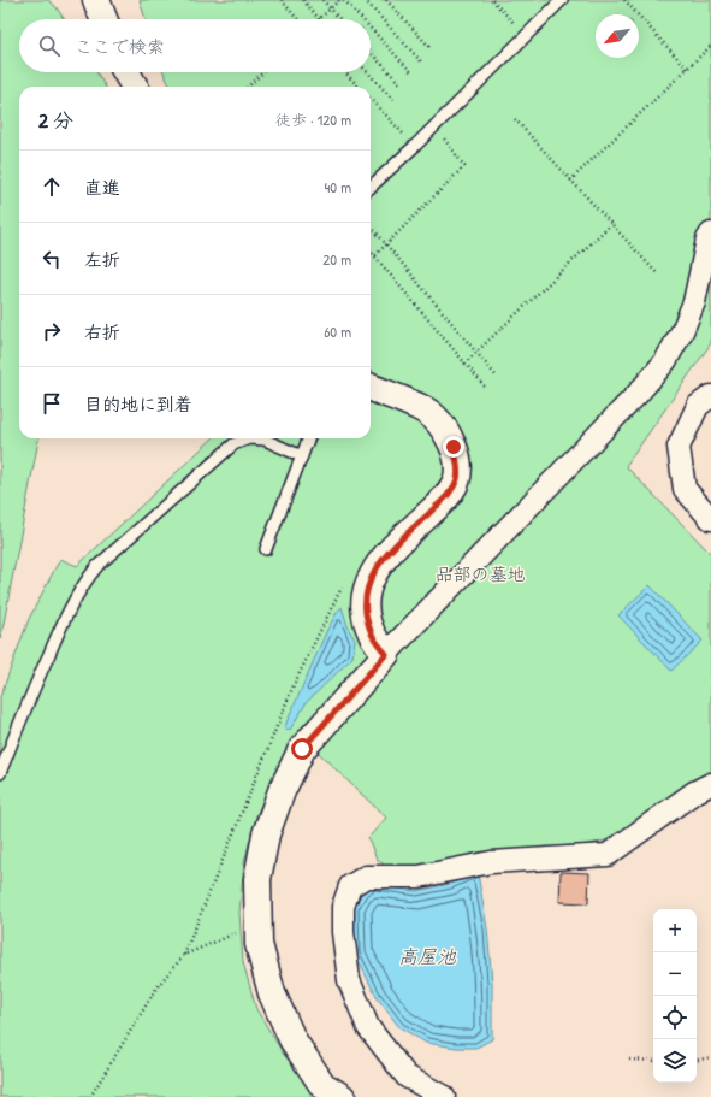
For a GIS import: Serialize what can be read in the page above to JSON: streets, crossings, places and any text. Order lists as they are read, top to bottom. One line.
{"water":["高屋池"],"parks":["品部の墓地"],"north":"bottom left","page":{"search":"ここで検索","heading":["2 分","徒歩 · 120 m"],"list":[["直進","40 m"],["左折","20 m"],["右折","60 m"],"目的地に到着"],"map_buttons":["+","−"]}}
